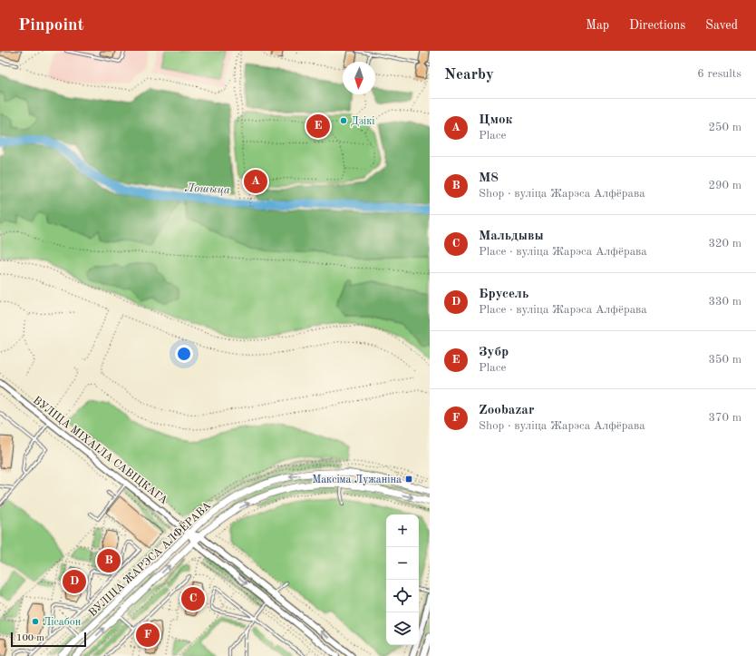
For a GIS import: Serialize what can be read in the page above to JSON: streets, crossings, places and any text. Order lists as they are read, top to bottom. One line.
{"streets":{"main road":["ВУЛІЦА ЖАРЭСА АЛФЁРАВА"],"street":["ВУЛІЦА МІХАІЛА САВІЦКАГА"]},"crossings":[["ВУЛІЦА МІХАІЛА САВІЦКАГА","ВУЛІЦА ЖАРЭСА АЛФЁРАВА"]],"water":["Лошыца"],"places":{"other":["Дзікі","Лісабон"],"transit":["Максіма Лужаніна"]},"scale_bar":"100 m","north":"bottom","page":{"header":"Pinpoint","nav":["Map","Directions","Saved"],"heading":["Nearby","6 results"],"list":[{"mark":"A","name":"Цмок","note":"Place","value":"250 m"},{"mark":"B","name":"М8","note":"Shop · вуліца Жарэса Алфёрава","value":"290 m"},{"mark":"C","name":"Мальдывы","note":"Place · вуліца Жарэса Алфёрава","value":"320 m"},{"mark":"D","name":"Брусель","note":"Place · вуліца Жарэса Алфёрава","value":"330 m"},{"mark":"E","name":"Зубр","note":"Place","value":"350 m"},{"mark":"F","name":"Zoobazar","note":"Shop · вуліца Жарэса Алфёрава","value":"370 m"}],"pins":["E","A","B","D","C","F"],"map_buttons":["+","−"],"scale":"100 m"}}
